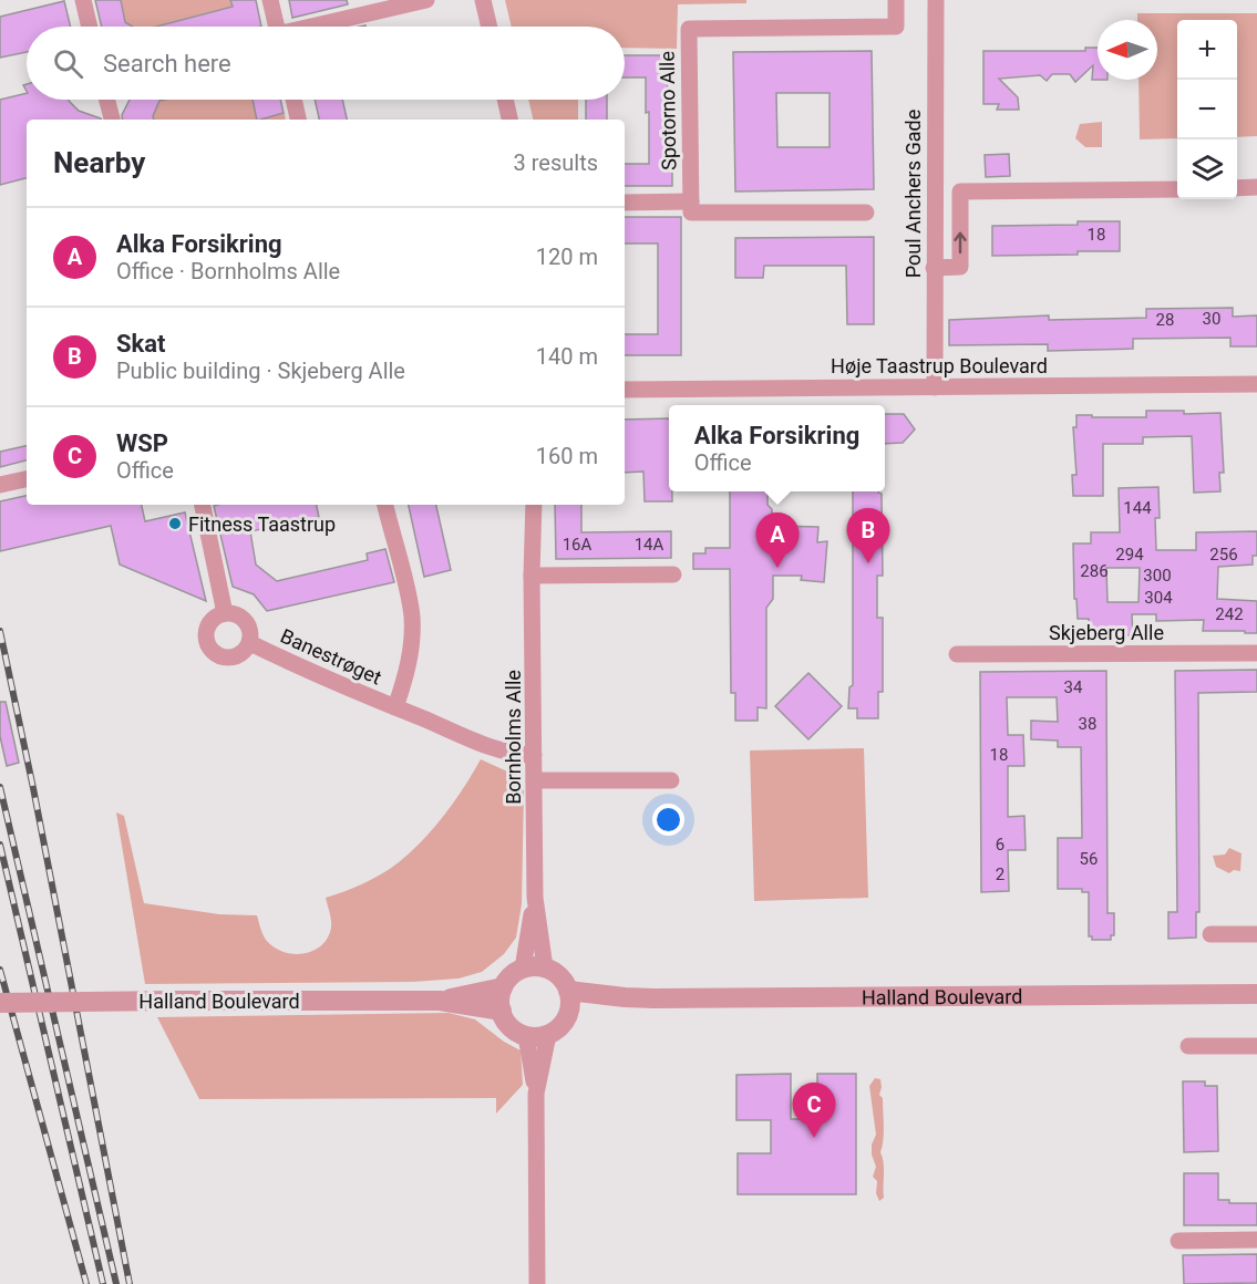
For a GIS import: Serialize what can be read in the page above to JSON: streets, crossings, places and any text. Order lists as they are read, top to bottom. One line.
{"streets":{"street":["Spotorno Alle","Poul Anchers Gade","Høje Taastrup Boulevard","Skjeberg Alle","Banestrøget","Bornholms Alle","Halland Boulevard"]},"crossings":[["Poul Anchers Gade","Høje Taastrup Boulevard"],["Banestrøget","Bornholms Alle"],["Bornholms Alle","Halland Boulevard"]],"places":["Fitness Taastrup"],"house_numbers":["18","30","28","144","16A","14A","294","256","286","300","304","242","34","38","18","6","56","2"],"north":"left","page":{"map_buttons":["+","−"],"search":"Search here","heading":["Nearby","3 results"],"list":[{"mark":"A","name":"Alka Forsikring","note":"Office · Bornholms Alle","value":"120 m"},{"mark":"B","name":"Skat","note":"Public building · Skjeberg Alle","value":"140 m"},{"mark":"C","name":"WSP","note":"Office","value":"160 m"}],"popup":["Alka Forsikring","Office"],"pins":["B","A","C"]}}
